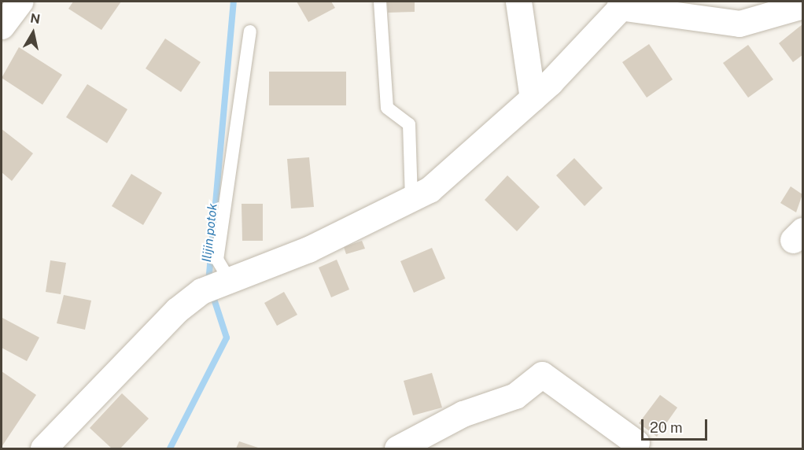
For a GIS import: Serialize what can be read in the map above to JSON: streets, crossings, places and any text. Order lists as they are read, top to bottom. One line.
{"water":["Ilijin potok"],"scale_bar":"20 m","north":"top"}
